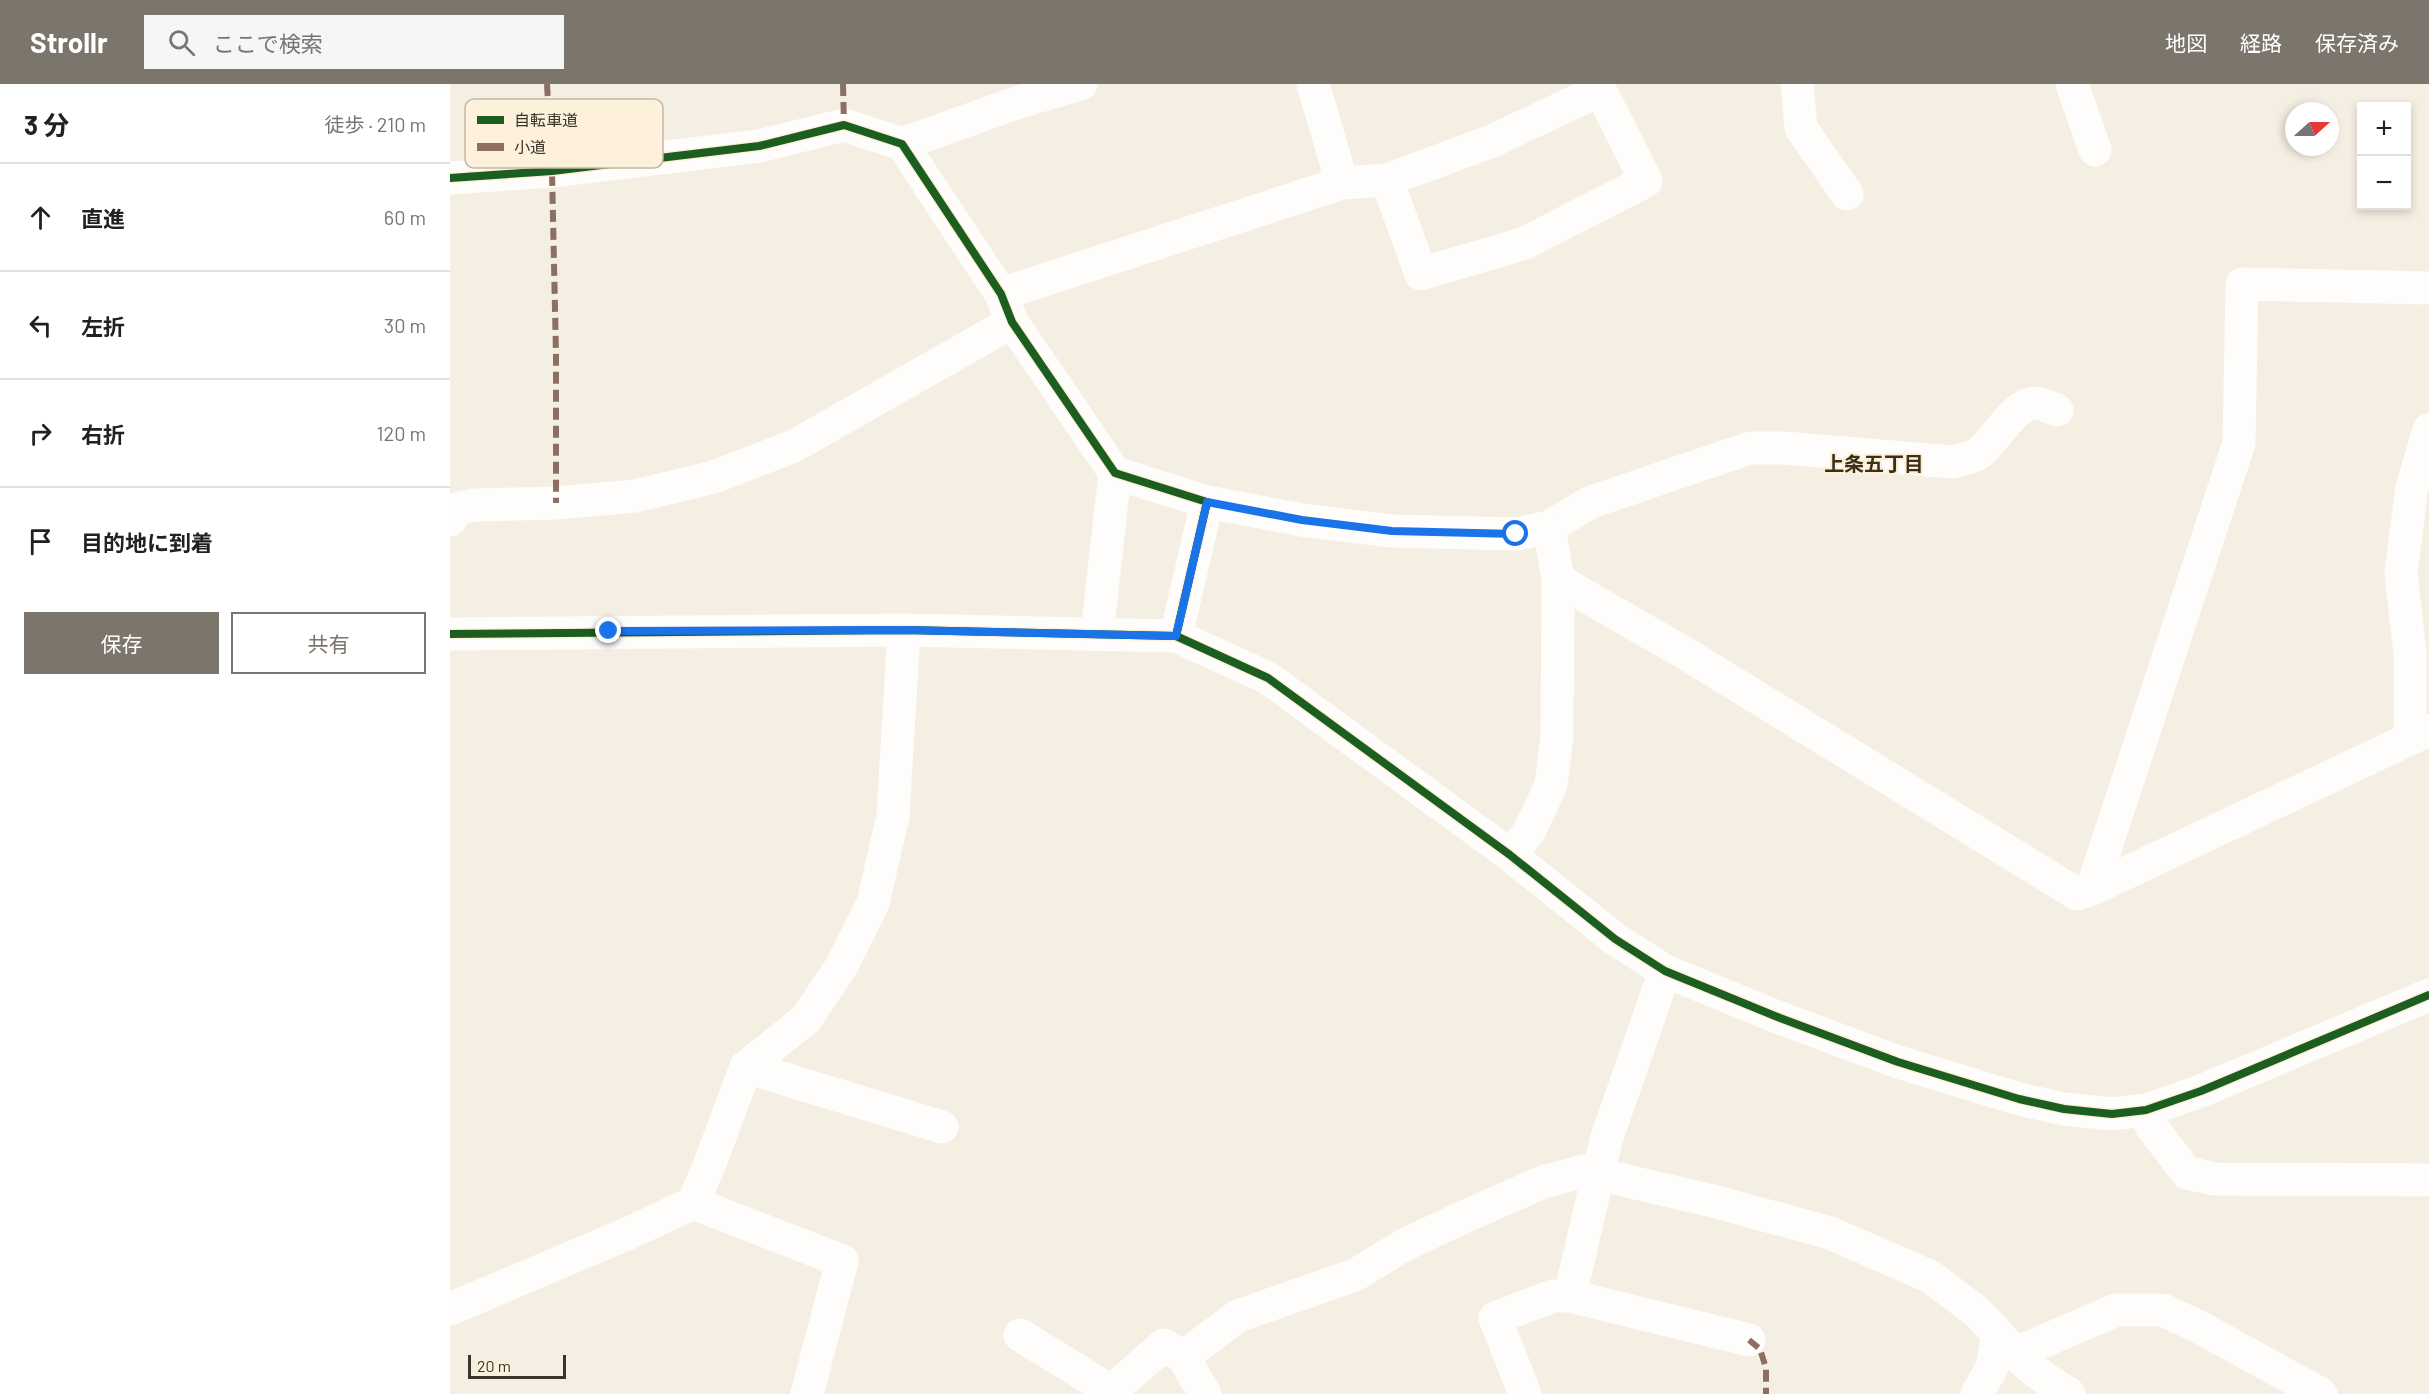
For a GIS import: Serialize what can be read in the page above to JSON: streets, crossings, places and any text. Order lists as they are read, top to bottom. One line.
{"districts":["上条五丁目"],"legend":["自転車道","小道"],"scale_bar":"20 m","north":"right","page":{"header":"Strollr","search":"ここで検索","nav":["地図","経路","保存済み"],"heading":["3 分","徒歩 · 210 m"],"map_buttons":["+","−"],"list":[["直進","60 m"],["左折","30 m"],["右折","120 m"],"目的地に到着"],"buttons":["保存","共有"],"scale":"20 m"}}
